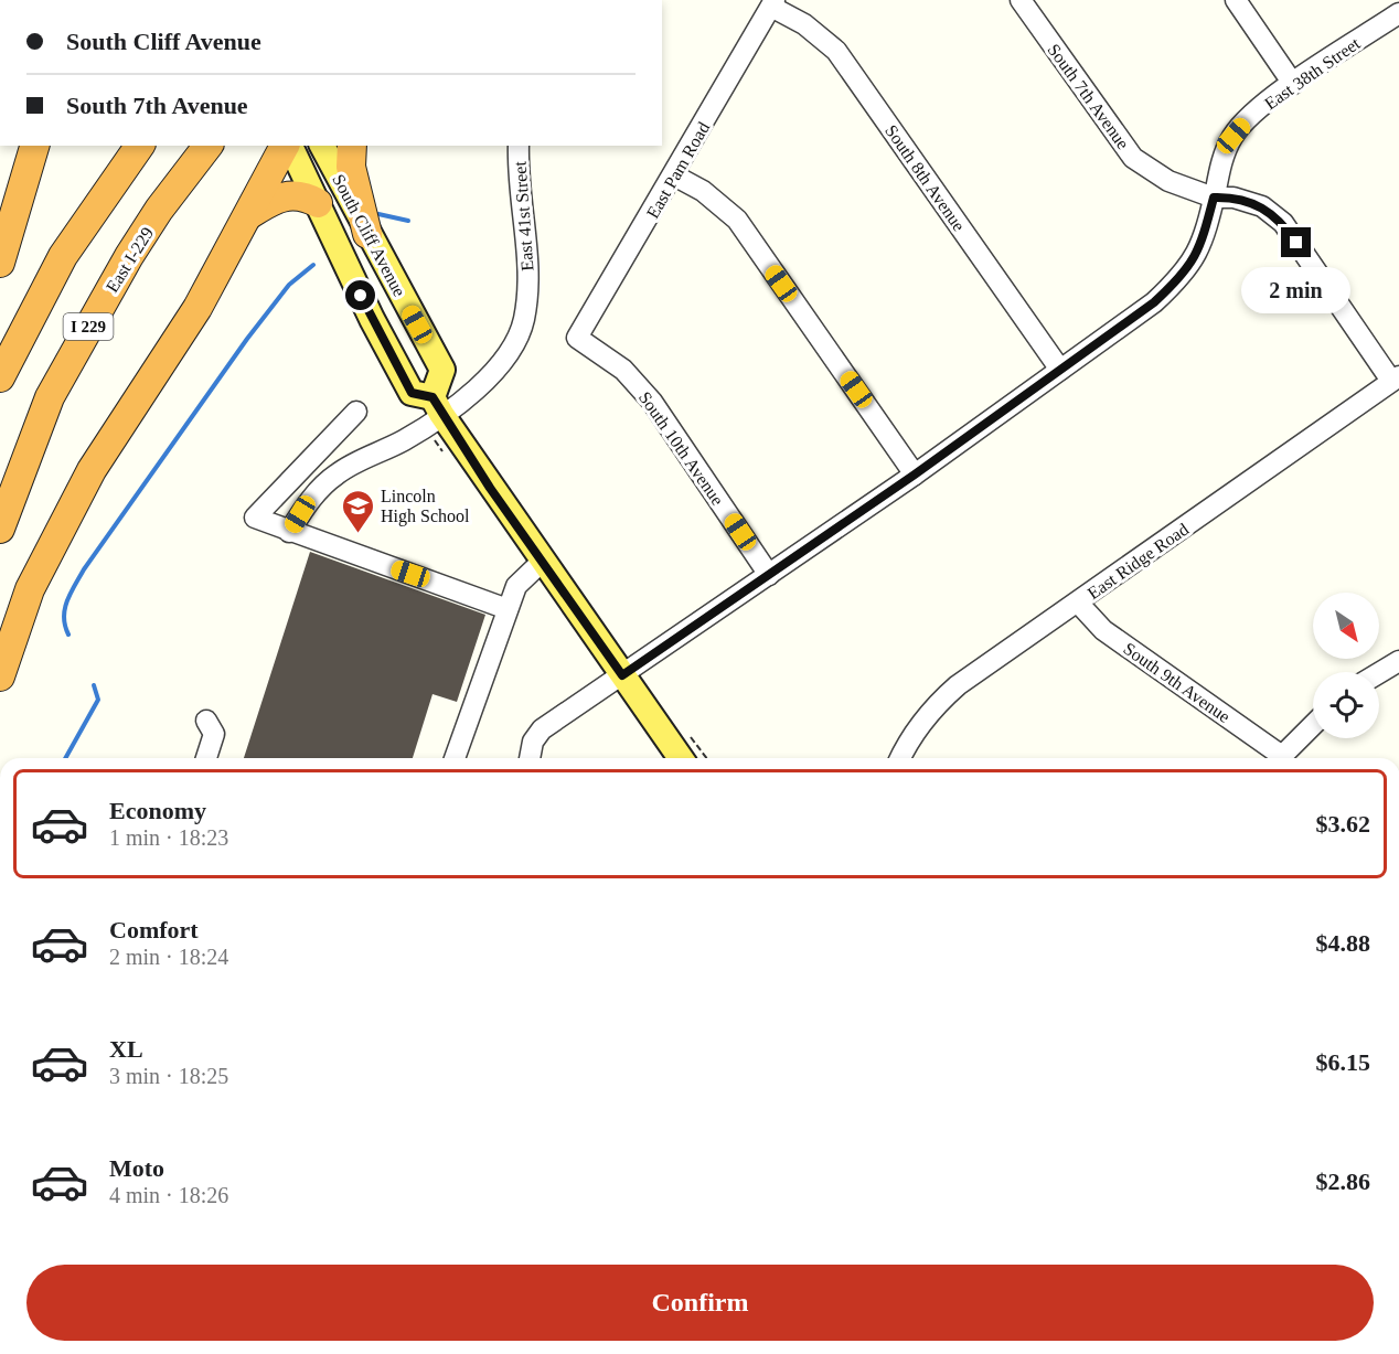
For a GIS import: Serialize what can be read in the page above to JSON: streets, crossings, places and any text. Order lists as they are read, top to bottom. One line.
{"streets":{"highway":["East I-229","I 229"],"main road":["South Cliff Avenue"],"street":["East 38th Street","South 7th Avenue","East Pam Road","South 8th Avenue","East 41st Street","South 10th Avenue","East Ridge Road","South 9th Avenue"]},"crossings":[["East 38th Street","South 7th Avenue"],["East 38th Street","South 8th Avenue"],["East 38th Street","South Cliff Avenue"],["East 38th Street","South 10th Avenue"],["South 7th Avenue","East Ridge Road"],["East Pam Road","South 8th Avenue"],["East Pam Road","South 10th Avenue"],["East 41st Street","South Cliff Avenue"],["East Ridge Road","South 9th Avenue"]],"places":{"school or university":["Lincoln High School"]},"north":"bottom right","page":{"banner":["South Cliff Avenue","South 7th Avenue"],"bubble":"2 min","list":[{"name":"Economy","note":"1 min · 18:23","value":"$3.62"},{"name":"Comfort","note":"2 min · 18:24","value":"$4.88"},{"name":"XL","note":"3 min · 18:25","value":"$6.15"},{"name":"Moto","note":"4 min · 18:26","value":"$2.86"}],"buttons":"Confirm"}}
